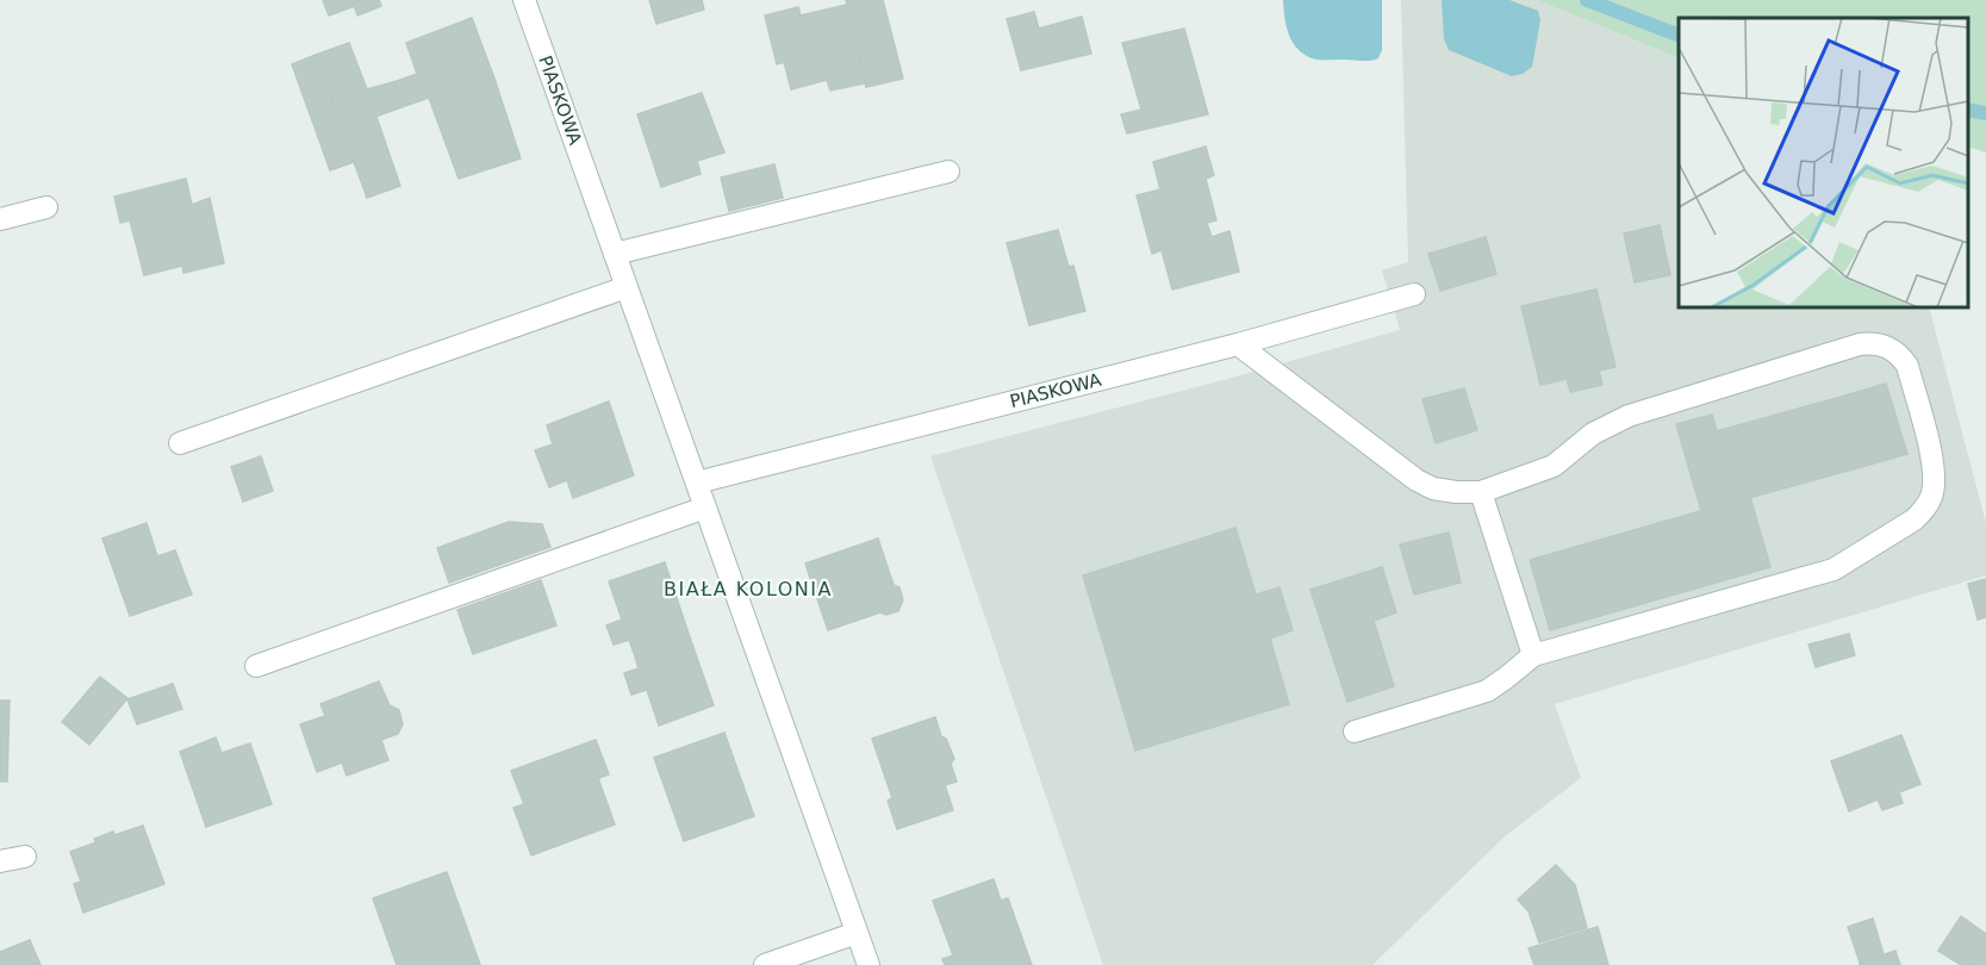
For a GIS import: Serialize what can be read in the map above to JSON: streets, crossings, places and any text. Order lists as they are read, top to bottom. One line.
{"streets":{"street":["PIASKOWA"]},"districts":["BIAŁA KOLONIA"]}
